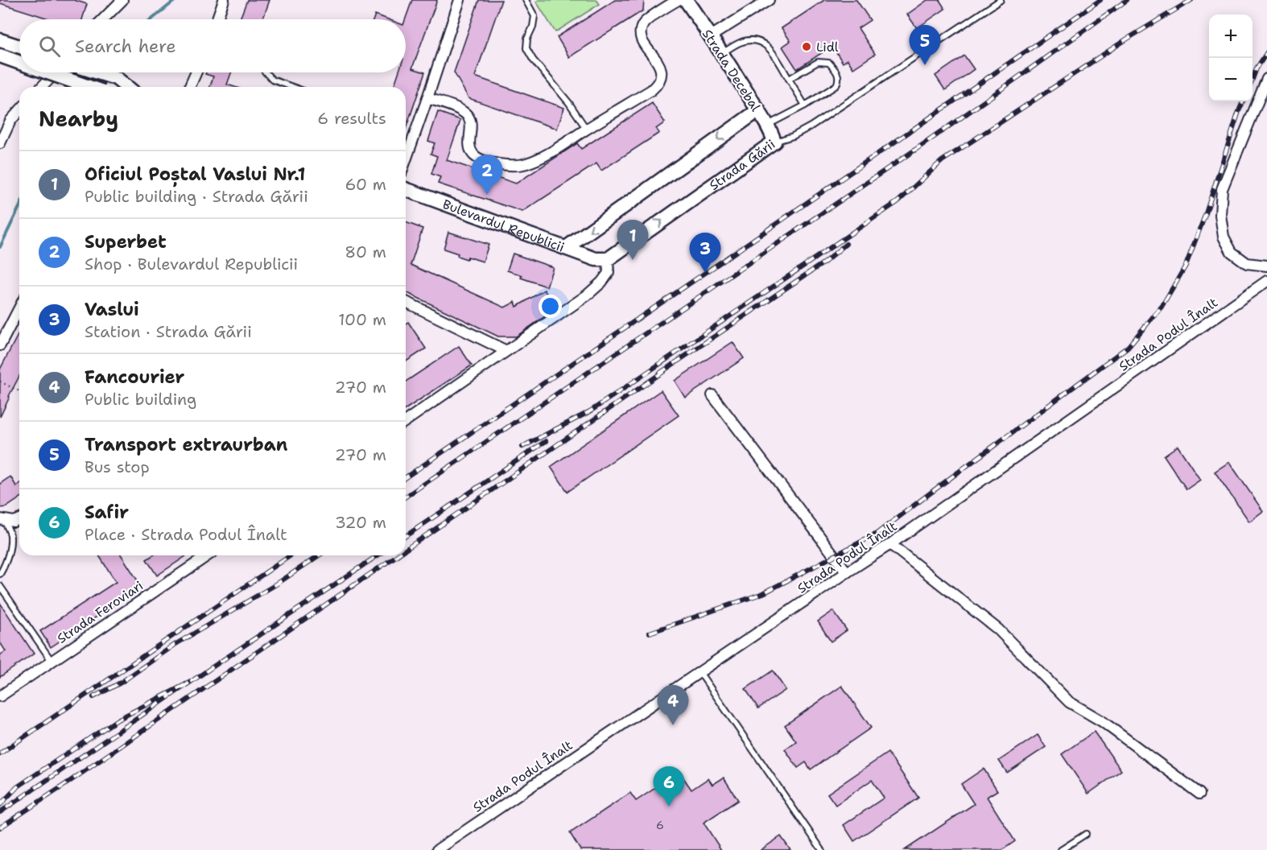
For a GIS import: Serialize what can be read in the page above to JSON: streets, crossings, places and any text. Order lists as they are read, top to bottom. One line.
{"streets":{"street":["Strada Decebal","Strada Gării","Bulevardul Republicii","Strada Podul Înalt","Strada Feroviari"]},"crossings":[["Strada Decebal","Strada Gării"],["Strada Gării","Bulevardul Republicii"]],"one_way":["Strada Gării"],"places":["Lidl"],"house_numbers":["6"],"page":{"map_buttons":["+","−"],"search":"Search here","pins":["5","2","1","3","4","6"],"heading":["Nearby","6 results"],"list":[{"mark":"1","name":"Oficiul Poștal Vaslui Nr.1","note":"Public building · Strada Gării","value":"60 m"},{"mark":"2","name":"Superbet","note":"Shop · Bulevardul Republicii","value":"80 m"},{"mark":"3","name":"Vaslui","note":"Station · Strada Gării","value":"100 m"},{"mark":"4","name":"Fancourier","note":"Public building","value":"270 m"},{"mark":"5","name":"Transport extraurban","note":"Bus stop","value":"270 m"},{"mark":"6","name":"Safir","note":"Place · Strada Podul Înalt","value":"320 m"}]}}
